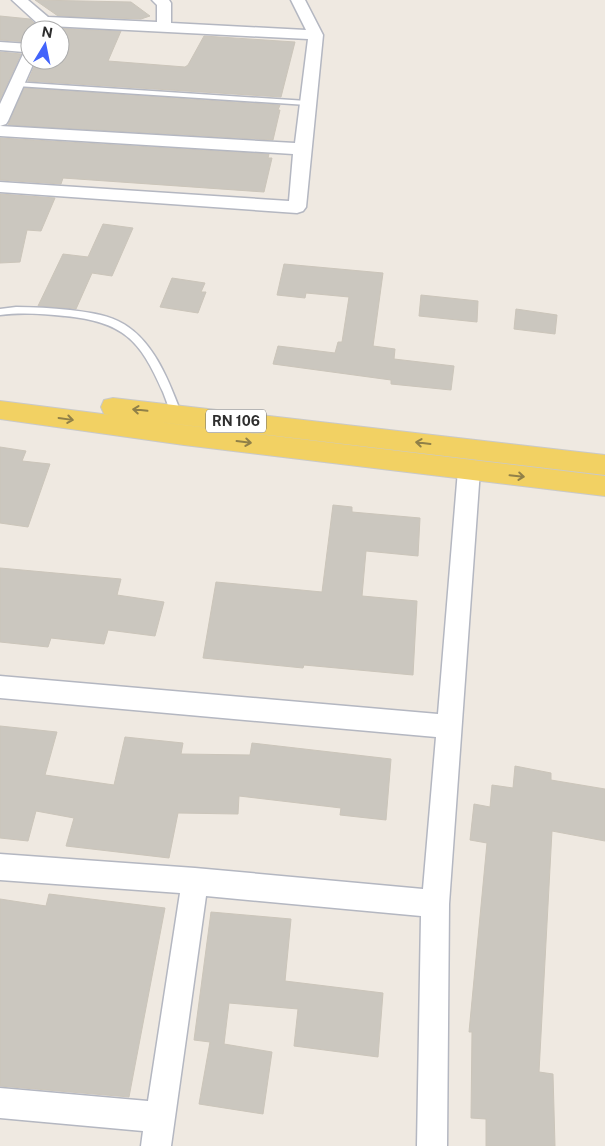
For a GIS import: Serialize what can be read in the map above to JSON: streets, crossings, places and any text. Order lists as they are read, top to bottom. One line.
{"streets":{"main road":["RN 106"]},"north":"top"}
